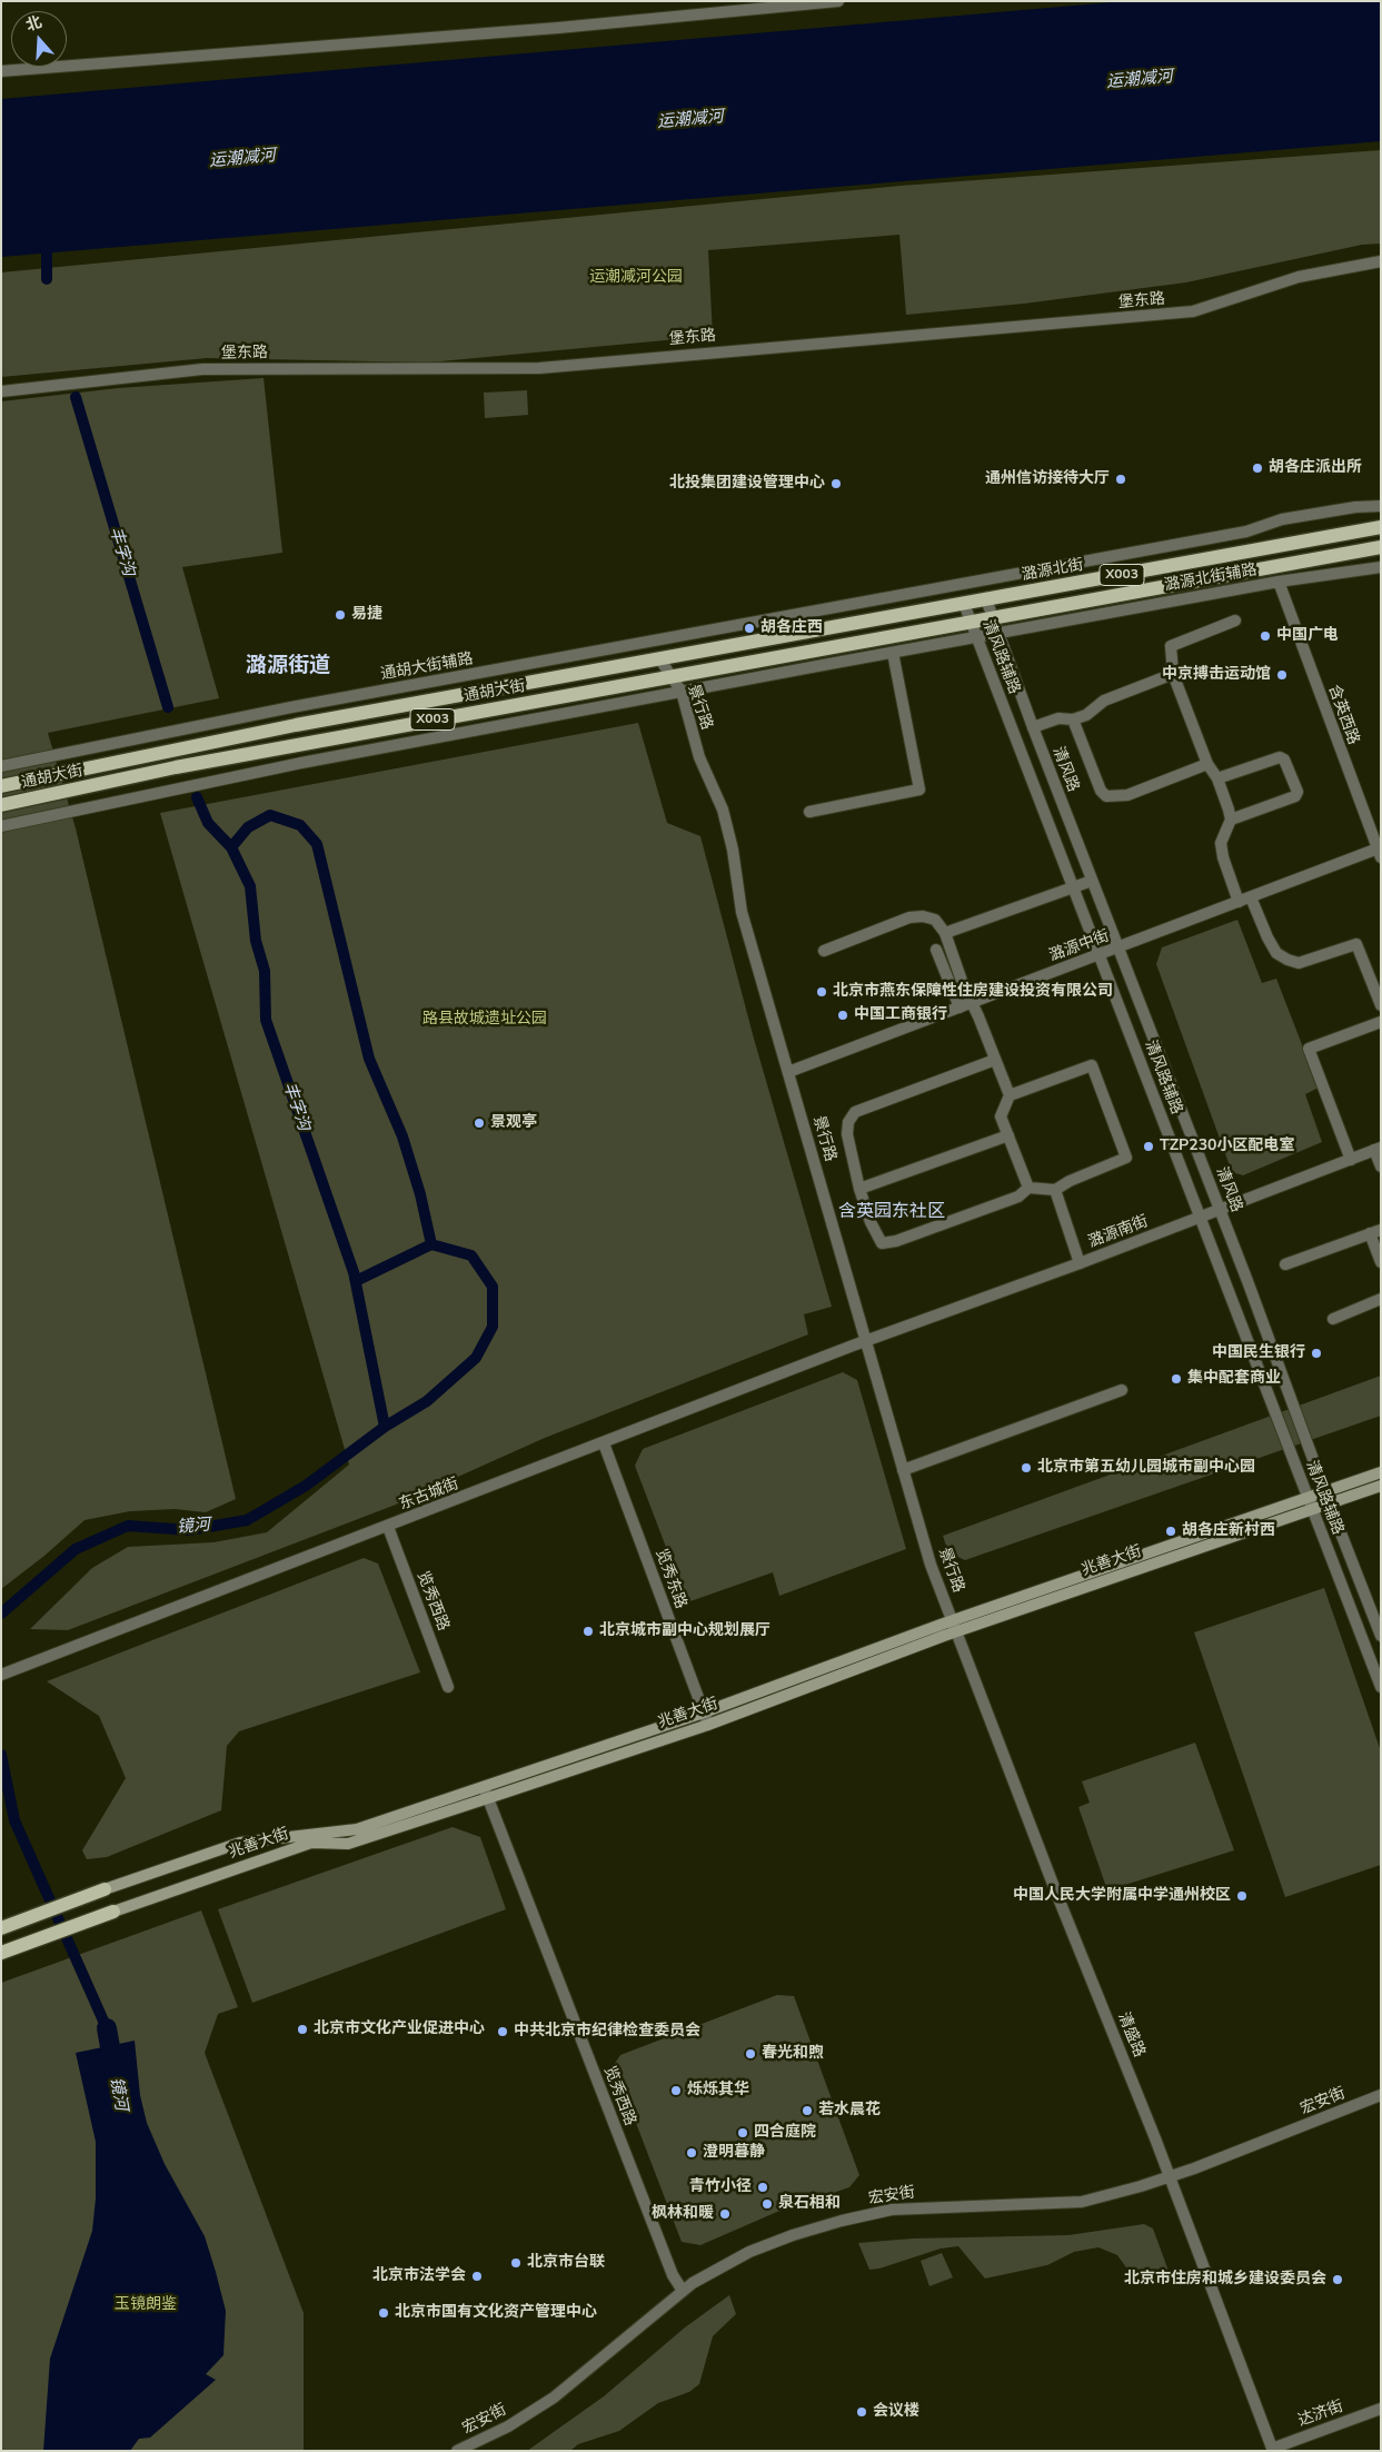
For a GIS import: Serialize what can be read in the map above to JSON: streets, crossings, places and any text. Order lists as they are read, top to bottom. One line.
{"streets":{"main road":["潞源北街","X003","通胡大街","兆善大街"],"street":["堡东路","潞源北街辅路","清风路辅路","通胡大街辅路","景行路","含英西路","清风路","潞源中街","潞源南街","东古城街","览秀东路","览秀西路","清盛路","宏安街","达济街"]},"crossings":[["潞源北街","清风路辅路"],["潞源北街","通胡大街"],["潞源北街","清风路"],["X003","清风路辅路"],["X003","通胡大街"],["X003","清风路"],["潞源北街辅路","清风路辅路"],["潞源北街辅路","景行路"],["潞源北街辅路","含英西路"],["潞源北街辅路","清风路"],["清风路辅路","通胡大街"],["清风路辅路","潞源中街"],["清风路辅路","潞源南街"],["清风路辅路","兆善大街"],["通胡大街","景行路"],["景行路","潞源中街"],["景行路","潞源南街"],["景行路","东古城街"],["景行路","兆善大街"],["景行路","清盛路"],["含英西路","潞源中街"],["清风路","潞源中街"],["清风路","潞源南街"],["清风路","兆善大街"],["潞源南街","东古城街"],["东古城街","览秀东路"],["东古城街","览秀西路"],["兆善大街","览秀东路"],["兆善大街","览秀西路"],["兆善大街","清盛路"],["览秀西路","宏安街"],["清盛路","宏安街"],["清盛路","达济街"]],"districts":["潞源街道","含英园东社区"],"water":["运潮减河","丰字沟","镜河"],"parks":["运潮减河公园","路县故城遗址公园","玉镜朗鉴"],"places":["胡各庄派出所","通州信访接待大厅","北投集团建设管理中心","易捷","胡各庄西","中国广电","中京搏击运动馆","北京市燕东保障性住房建设投资有限公司","中国工商银行","景观亭","TZP230小区配电室","中国民生银行","集中配套商业","北京市第五幼儿园城市副中心园","胡各庄新村西","北京城市副中心规划展厅","中国人民大学附属中学通州校区","北京市文化产业促进中心","中共北京市纪律检查委员会","春光和煦","烁烁其华","若水晨花","四合庭院","澄明暮静","青竹小径","泉石相和","枫林和暖","北京市台联","北京市法学会","北京市住房和城乡建设委员会","北京市国有文化资产管理中心","会议楼"],"north":"top"}
